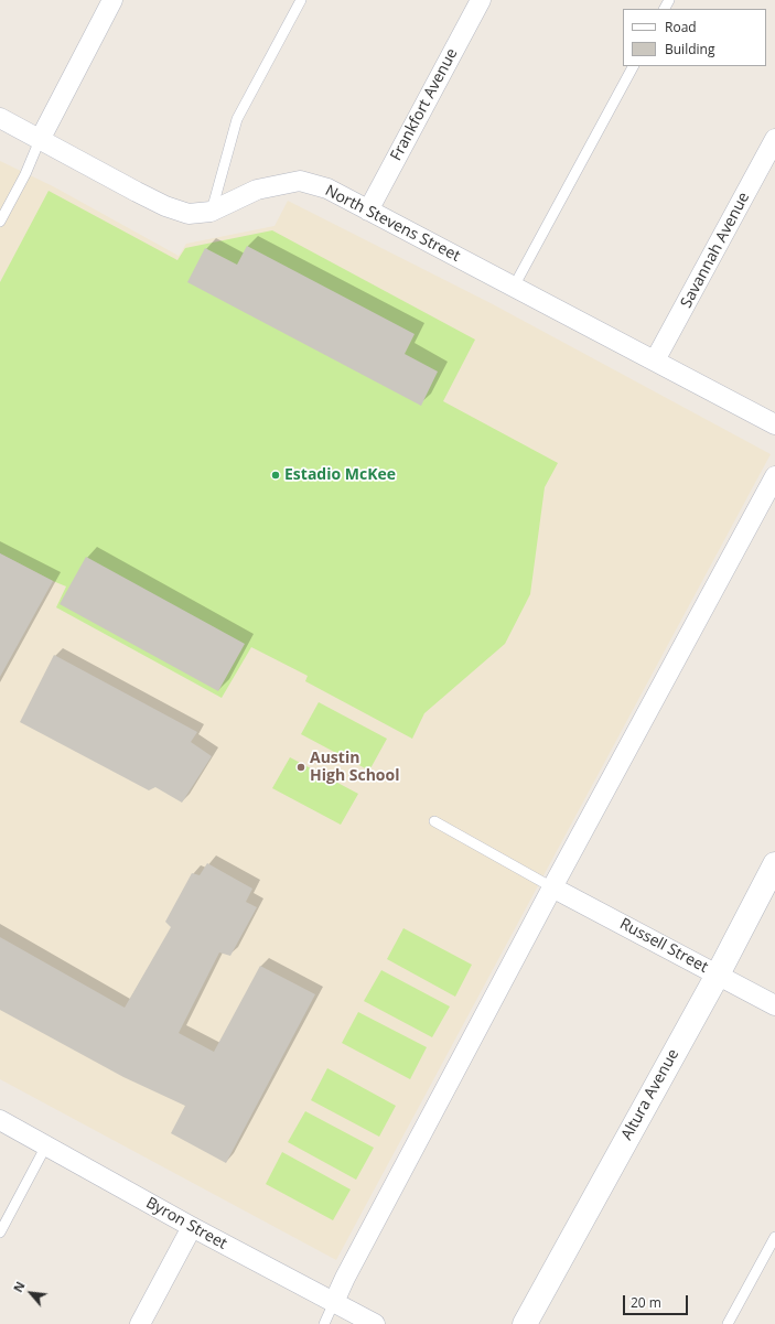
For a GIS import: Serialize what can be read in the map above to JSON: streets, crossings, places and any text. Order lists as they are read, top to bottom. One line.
{"streets":{"street":["Frankfort Avenue","North Stevens Street","Savannah Avenue","Russell Street","Altura Avenue","Byron Street"]},"crossings":[["Frankfort Avenue","North Stevens Street"],["North Stevens Street","Savannah Avenue"],["Russell Street","Altura Avenue"]],"places":["Estadio McKee","Austin High School"],"legend":["Road","Building"],"scale_bar":"20 m","north":"top left"}
